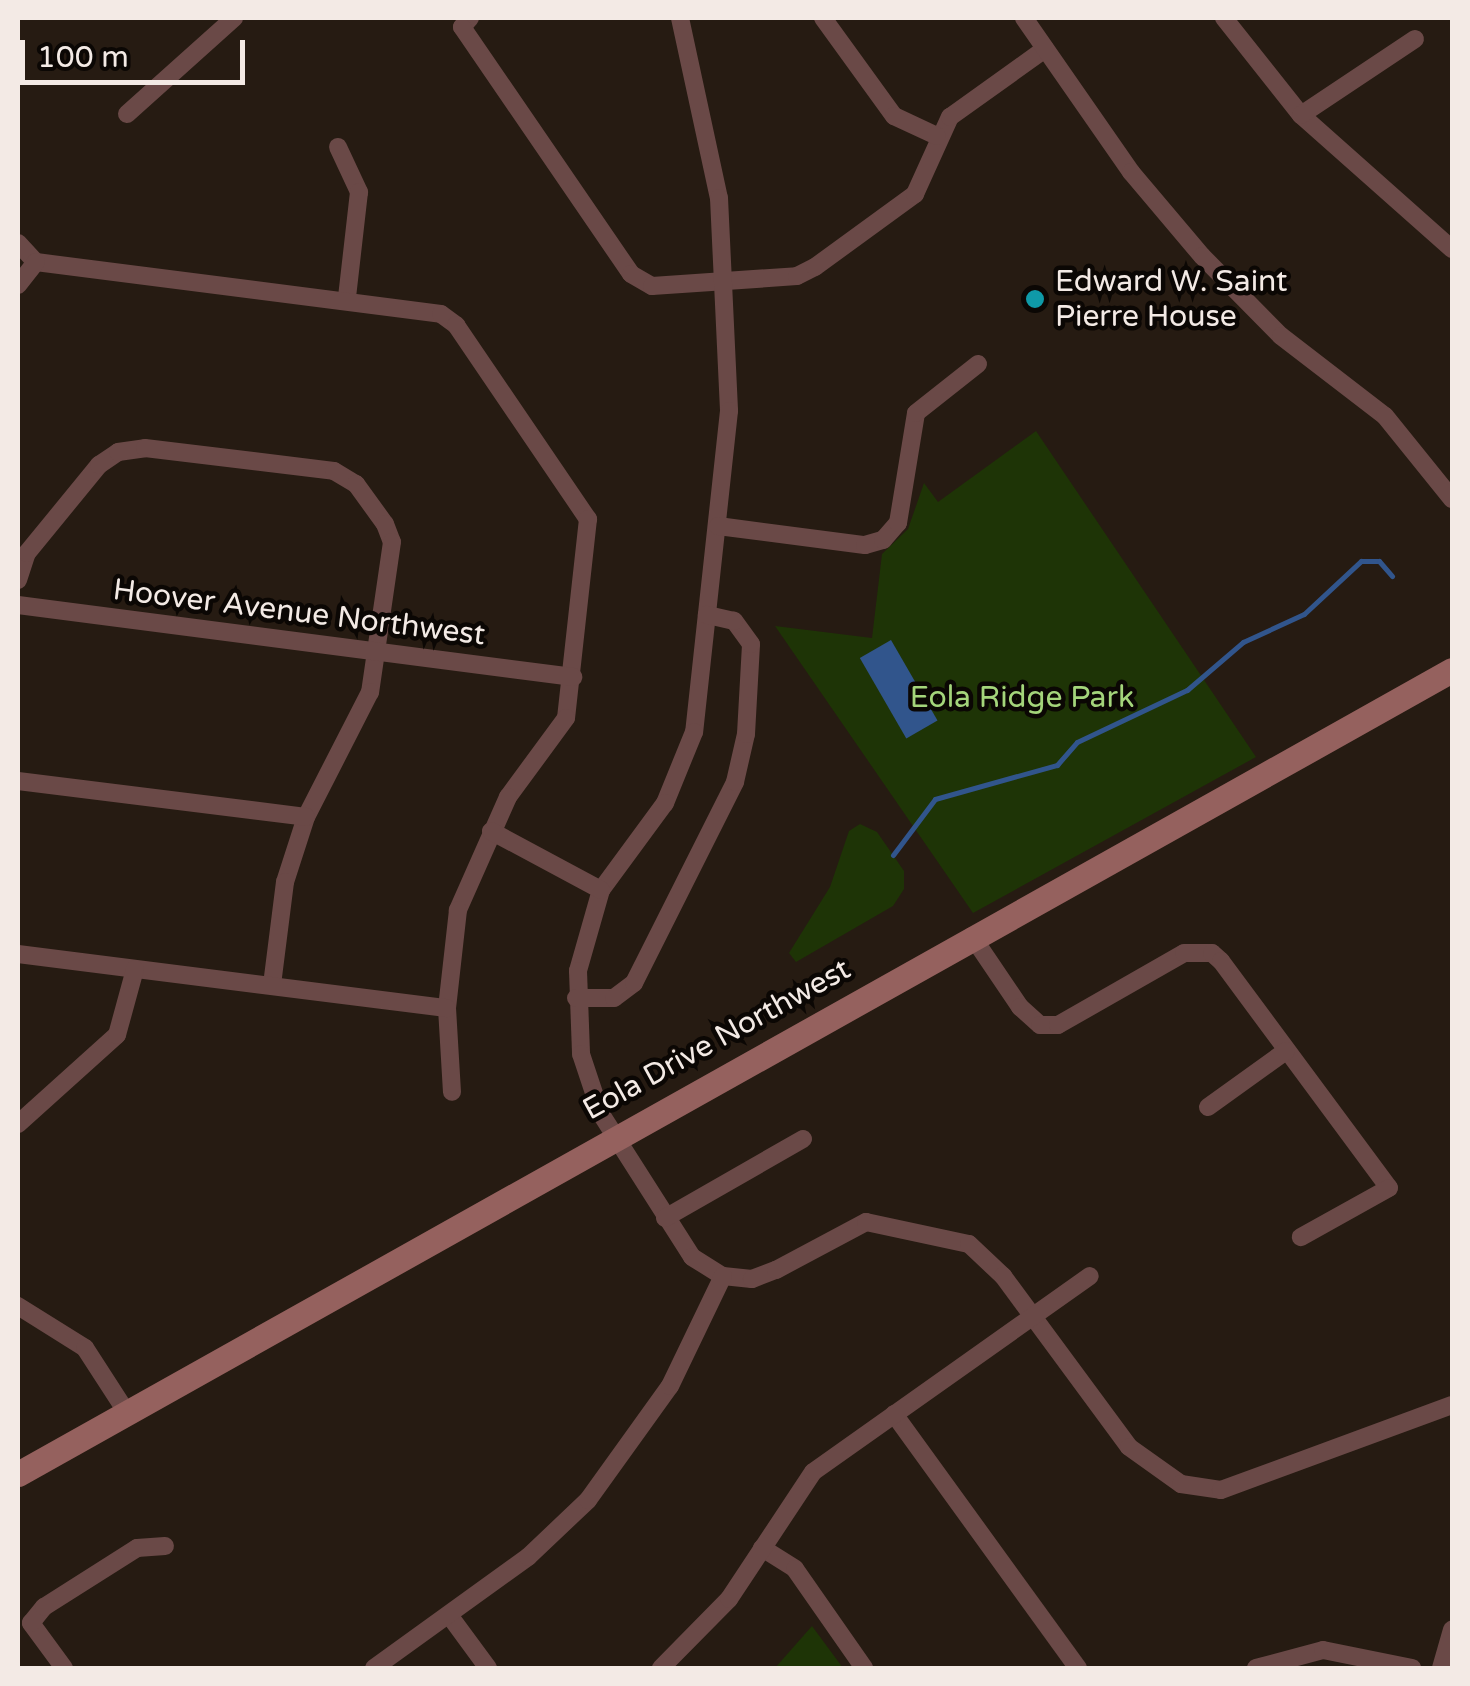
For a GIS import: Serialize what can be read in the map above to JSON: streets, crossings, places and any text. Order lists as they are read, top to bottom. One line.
{"streets":{"main road":["Eola Drive Northwest"],"street":["Hoover Avenue Northwest"]},"parks":["Eola Ridge Park"],"places":["Edward W. Saint Pierre House"],"scale_bar":"100 m"}
